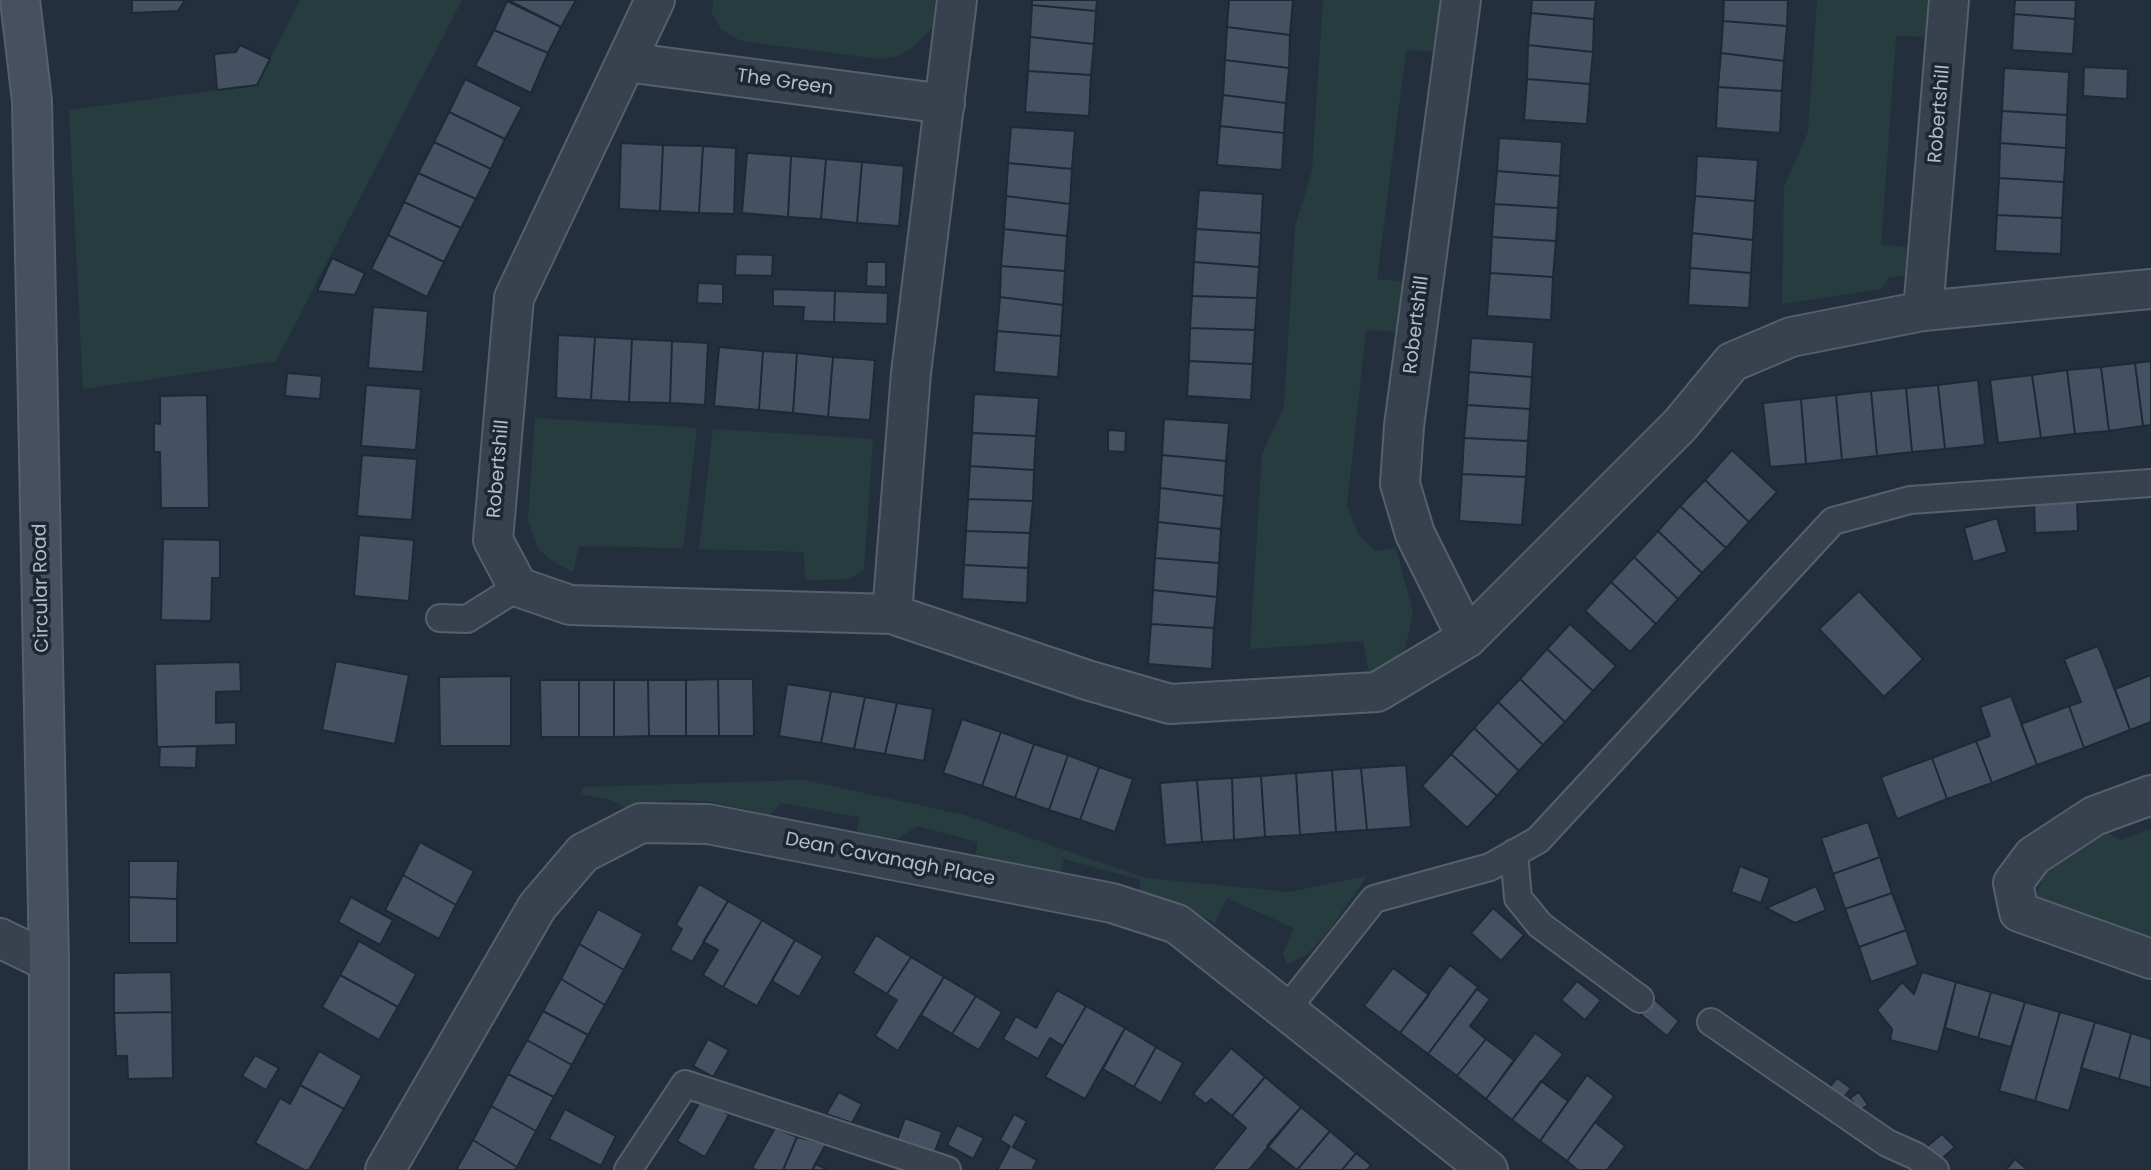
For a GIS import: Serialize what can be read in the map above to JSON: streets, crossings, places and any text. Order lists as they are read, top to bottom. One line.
{"streets":{"main road":["Circular Road"],"street":["The Green","Robertshill","Dean Cavanagh Place"]},"crossings":[["The Green","Robertshill"]]}
